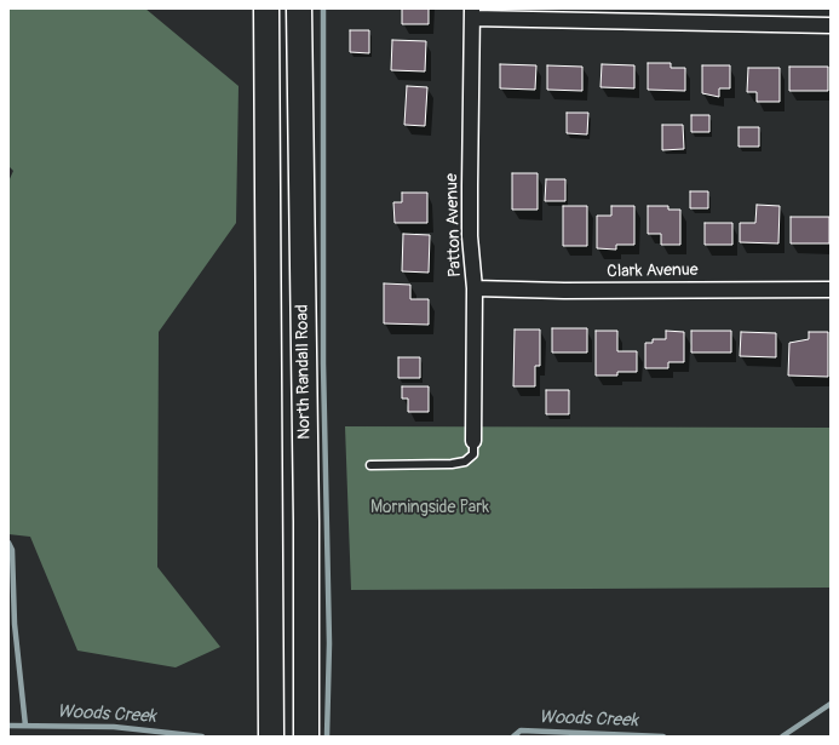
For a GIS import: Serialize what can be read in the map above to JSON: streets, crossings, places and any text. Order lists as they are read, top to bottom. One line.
{"streets":{"main road":["North Randall Road"],"street":["Patton Avenue","Clark Avenue"]},"crossings":[["Patton Avenue","Clark Avenue"]],"water":["Woods Creek"],"parks":["Morningside Park"]}
